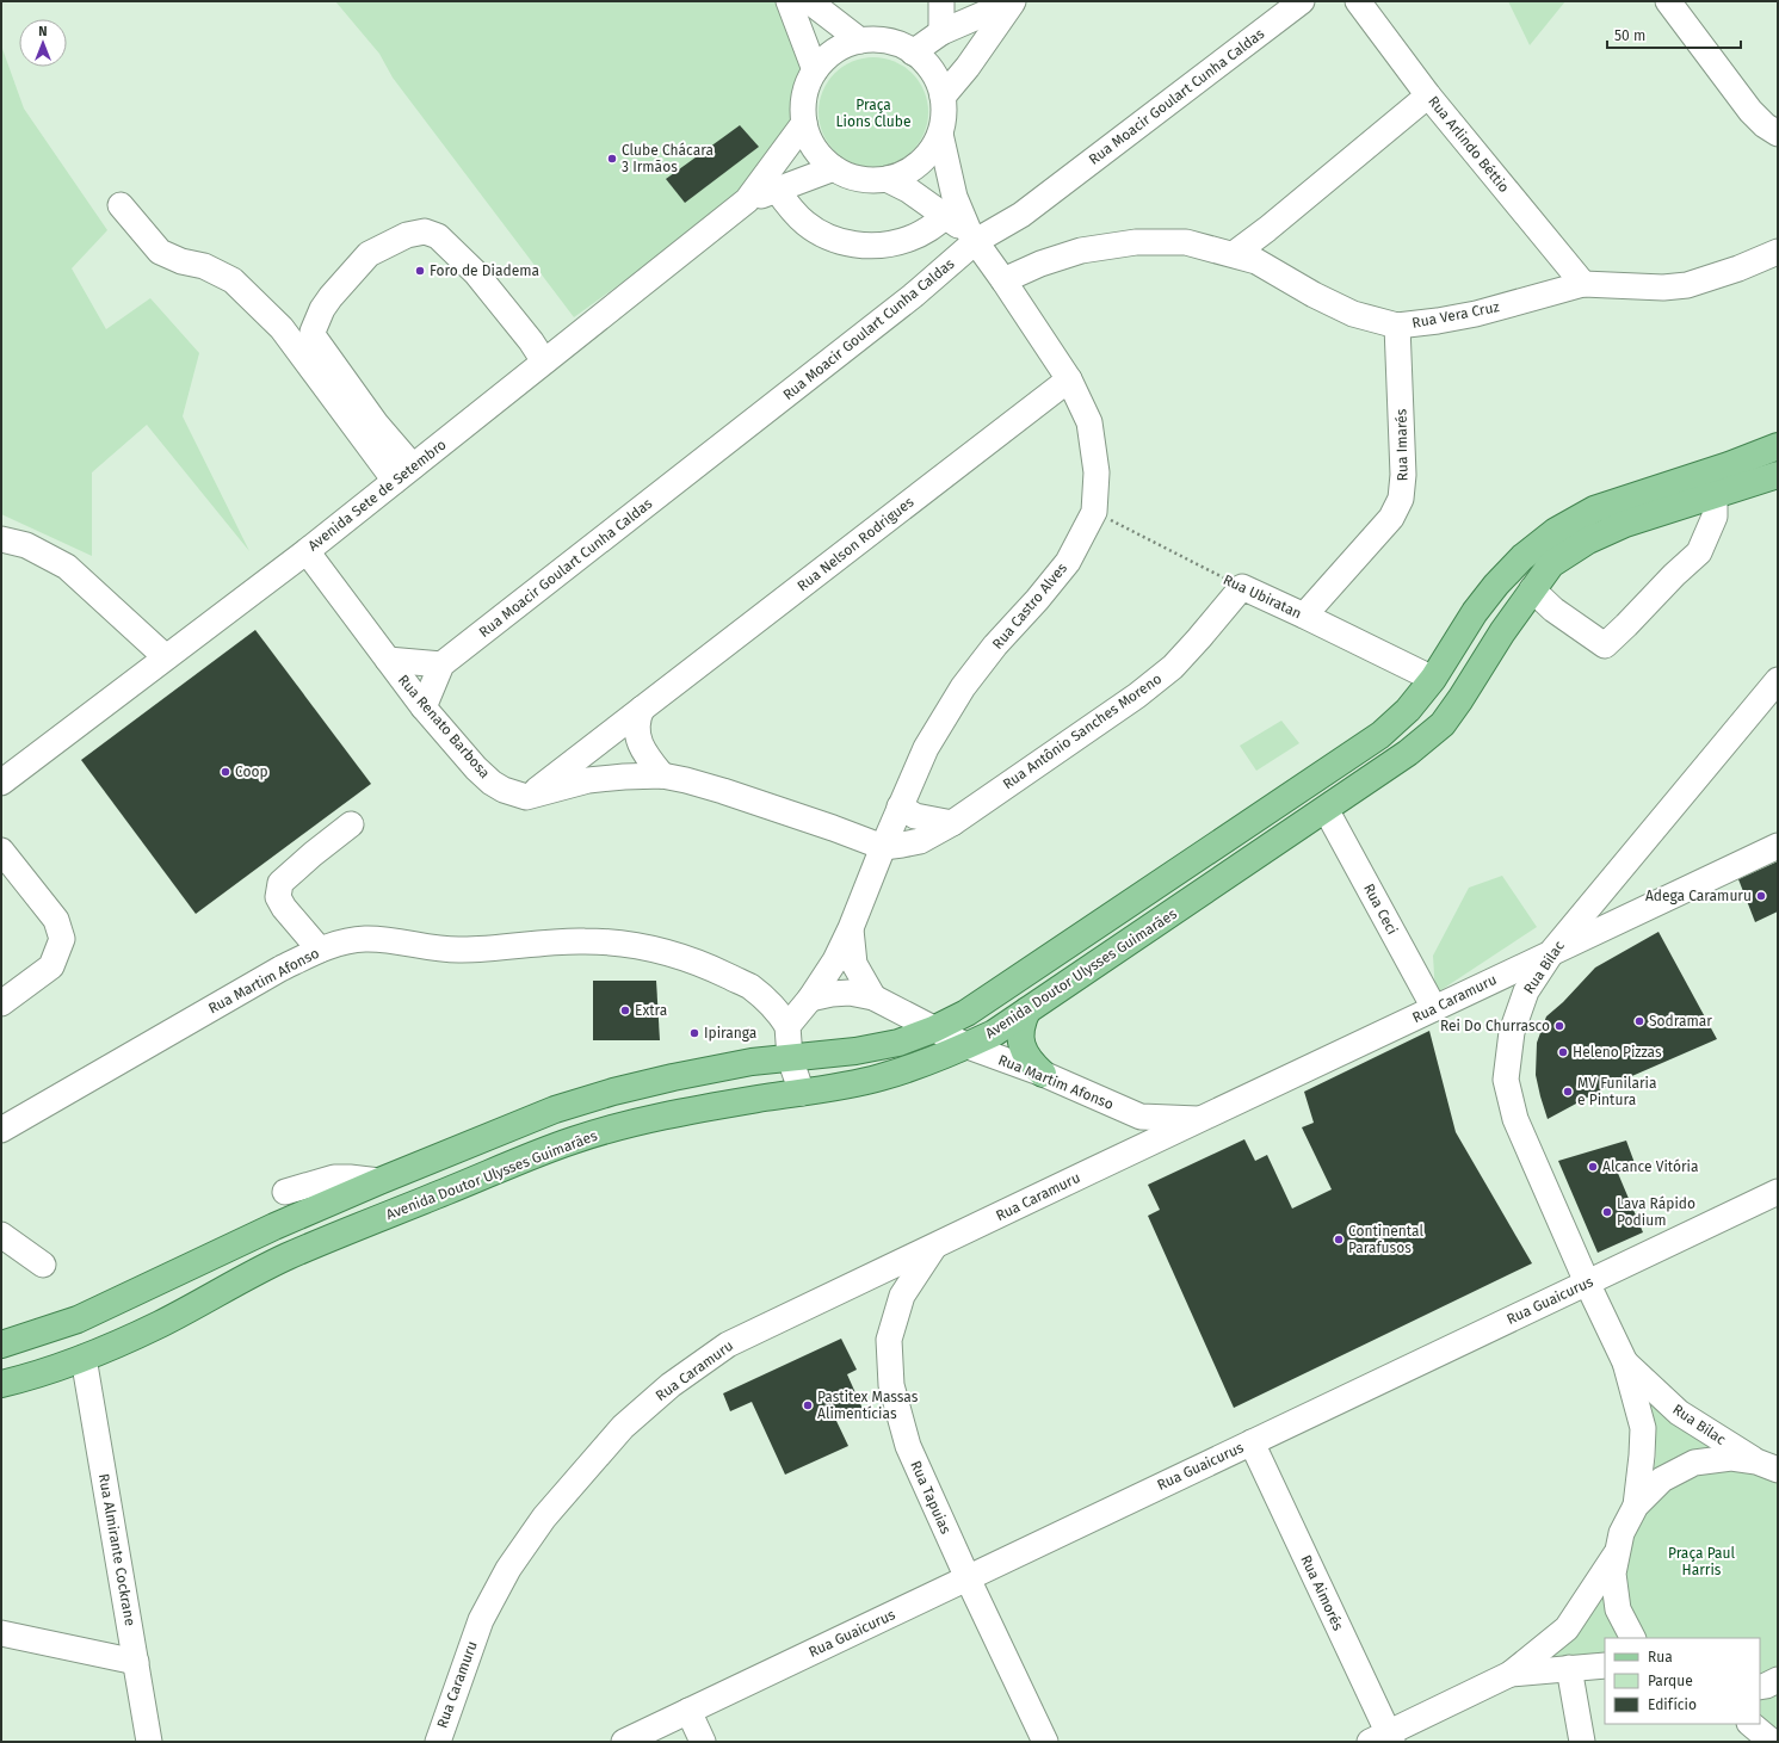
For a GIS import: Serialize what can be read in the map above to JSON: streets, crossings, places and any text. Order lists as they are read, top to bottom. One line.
{"streets":{"main road":["Avenida Doutor Ulysses Guimarães"],"street":["Rua Moacir Goulart Cunha Caldas","Rua Arlindo Béttio","Rua Vera Cruz","Rua Imarés","Avenida Sete de Setembro","Rua Nelson Rodrigues","Rua Ubiratan","Rua Castro Alves","Rua Renato Barbosa","Rua Antônio Sanches Moreno","Rua Ceci","Rua Bilac","Rua Martim Afonso","Rua Caramuru","Rua Guaicurus","Rua Tapuias","Rua Almirante Cockrane","Rua Aimorés"]},"crossings":[["Rua Moacir Goulart Cunha Caldas","Rua Castro Alves"],["Rua Moacir Goulart Cunha Caldas","Rua Renato Barbosa"],["Rua Arlindo Béttio","Rua Vera Cruz"],["Rua Vera Cruz","Rua Imarés"],["Rua Vera Cruz","Rua Castro Alves"],["Rua Imarés","Rua Ubiratan"],["Avenida Sete de Setembro","Rua Castro Alves"],["Avenida Sete de Setembro","Rua Renato Barbosa"],["Rua Nelson Rodrigues","Rua Castro Alves"],["Rua Nelson Rodrigues","Rua Renato Barbosa"],["Rua Ubiratan","Rua Castro Alves"],["Rua Ubiratan","Rua Antônio Sanches Moreno"],["Rua Ubiratan","Avenida Doutor Ulysses Guimarães"],["Rua Castro Alves","Rua Antônio Sanches Moreno"],["Rua Castro Alves","Rua Martim Afonso"],["Rua Ceci","Avenida Doutor Ulysses Guimarães"],["Rua Ceci","Rua Caramuru"],["Rua Bilac","Rua Caramuru"],["Rua Bilac","Rua Guaicurus"],["Avenida Doutor Ulysses Guimarães","Rua Martim Afonso"],["Avenida Doutor Ulysses Guimarães","Rua Almirante Cockrane"],["Rua Martim Afonso","Rua Caramuru"],["Rua Caramuru","Rua Tapuias"],["Rua Guaicurus","Rua Tapuias"],["Rua Guaicurus","Rua Aimorés"]],"parks":["Praça Lions Clube","Praça Paul Harris"],"places":["Clube Chácara 3 Irmãos","Foro de Diadema","Coop","Adega Caramuru","Extra","Sodramar","Rei Do Churrasco","Ipiranga","Heleno Pizzas","MV Funilaria e Pintura","Alcance Vitória","Lava Rápido Podium","Continental Parafusos","Pastitex Massas Alimentícias"],"legend":["Rua","Parque","Edifício"],"scale_bar":"50 m","north":"top"}
